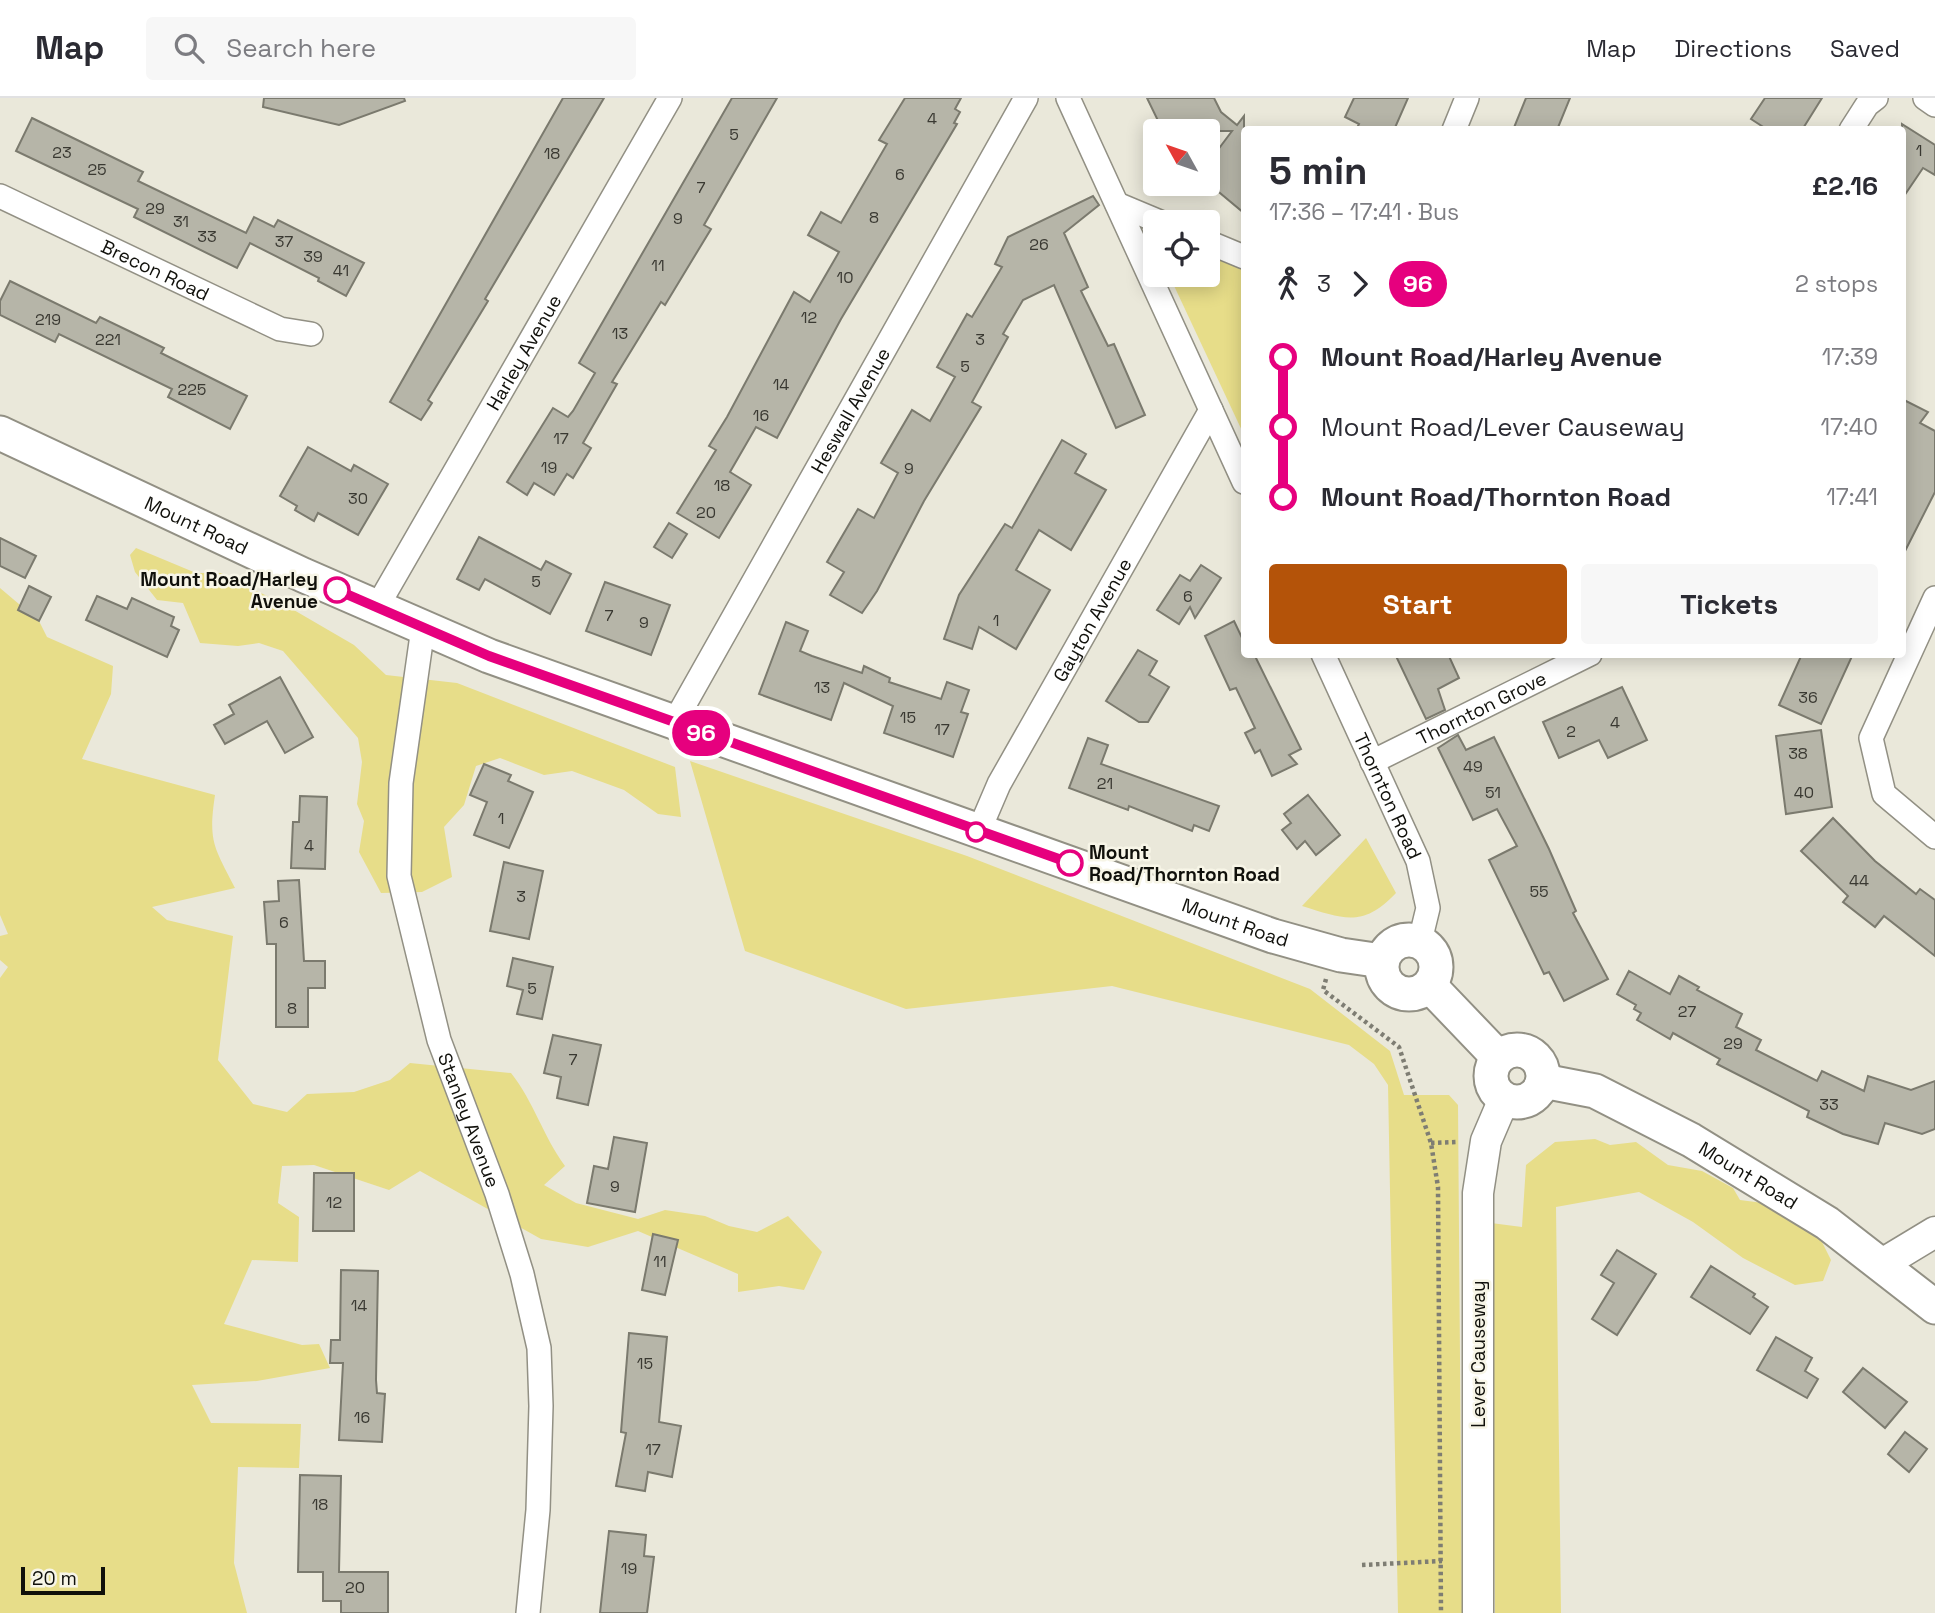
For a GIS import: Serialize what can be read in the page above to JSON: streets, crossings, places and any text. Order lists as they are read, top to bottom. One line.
{"streets":{"main road":["Mount Road"],"street":["Brecon Road","Harley Avenue","Heswall Avenue","Gayton Avenue","Thornton Grove","Thornton Road","Stanley Avenue","Lever Causeway"]},"crossings":[["Harley Avenue","Mount Road"],["Heswall Avenue","Mount Road"],["Mount Road","Gayton Avenue"],["Mount Road","Thornton Road"],["Mount Road","Stanley Avenue"],["Mount Road","Lever Causeway"],["Thornton Grove","Thornton Road"]],"places":["Mount Road/Harley Avenue","Mount Road/Thornton Road"],"lines":["bus line 96"],"house_numbers":["4","5","1","23","18","25","6","7","29","8","9","31","33","37","26","39","11","41","10","12","219","13","221","3","5","14","225","16","17","19","9","18","30","20","5","6","7","1","9","13","36","15","4","17","2","38","49","21","51","40","1","4","44","55","3","6","5","8","27","29","7","33","9","12","11","14","15","16","17","18","19","20"],"scale_bar":"20 m","north":"top left","page":{"header":"Map","search":"Search here","nav":["Map","Directions","Saved"],"on_map":"96","heading":["5 min","17:36 – 17:41 · Bus","£2.16"],"legs":["3","96","2 stops"],"list":[{"name":"Mount Road/Harley Avenue","value":"17:39"},{"name":"Mount Road/Lever Causeway","value":"17:40"},{"name":"Mount Road/Thornton Road","value":"17:41"}],"buttons":["Start","Tickets"],"scale":"20 m"}}
